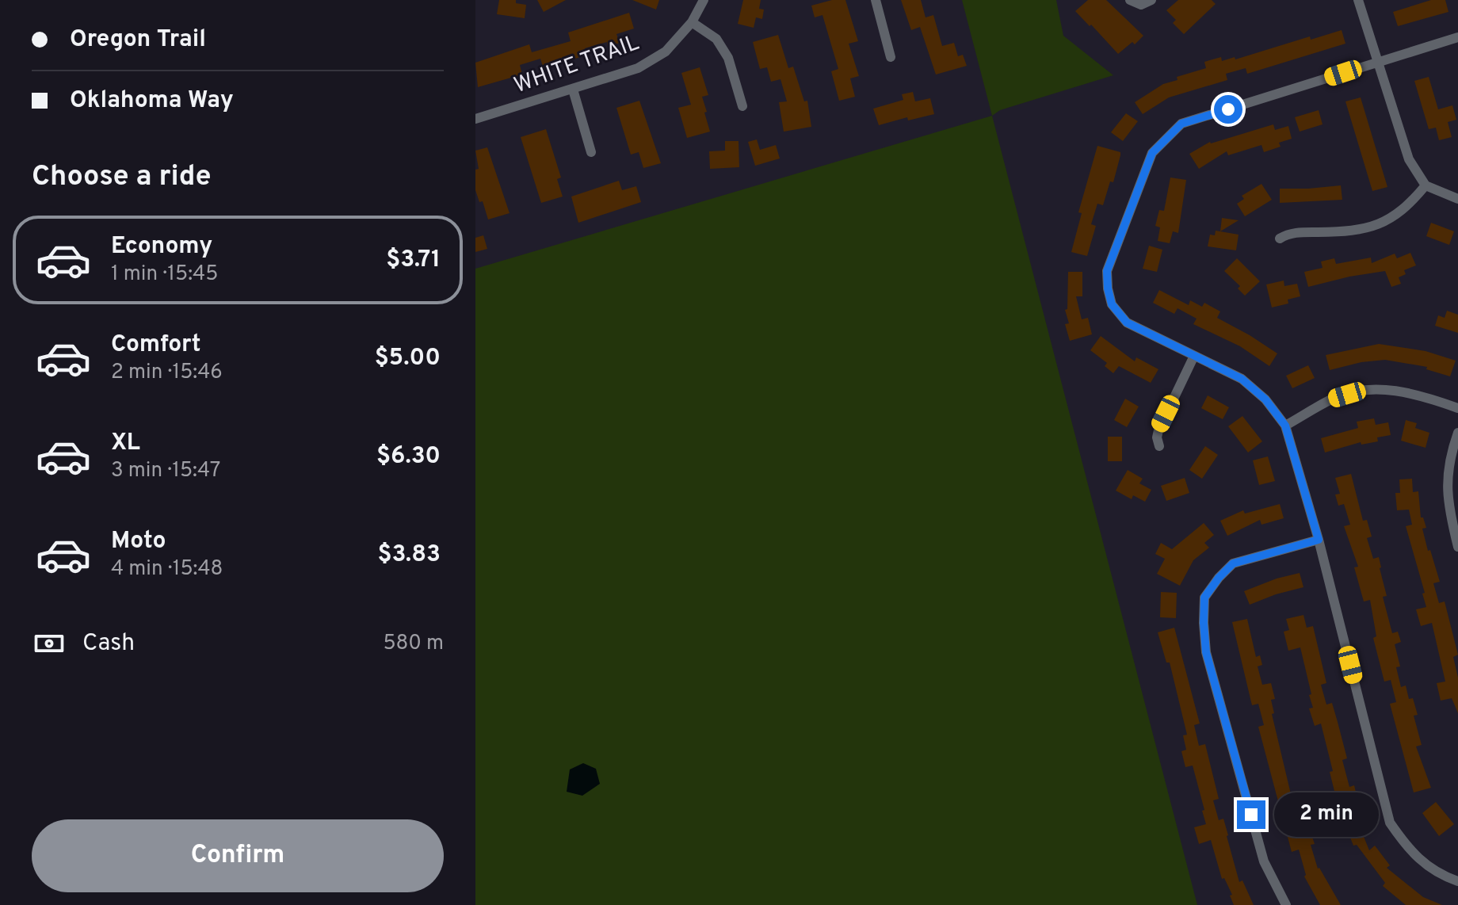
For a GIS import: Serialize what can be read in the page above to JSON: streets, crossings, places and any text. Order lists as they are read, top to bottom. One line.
{"streets":{"street":["WHITE TRAIL"]},"page":{"banner":["Oregon Trail","Oklahoma Way"],"heading":"Choose a ride","list":[{"name":"Economy","note":"1 min · 15:45","value":"$3.71"},{"name":"Comfort","note":"2 min · 15:46","value":"$5.00"},{"name":"XL","note":"3 min · 15:47","value":"$6.30"},{"name":"Moto","note":"4 min · 15:48","value":"$3.83"}],"pay":["Cash","580 m"],"bubble":"2 min","buttons":"Confirm"}}
